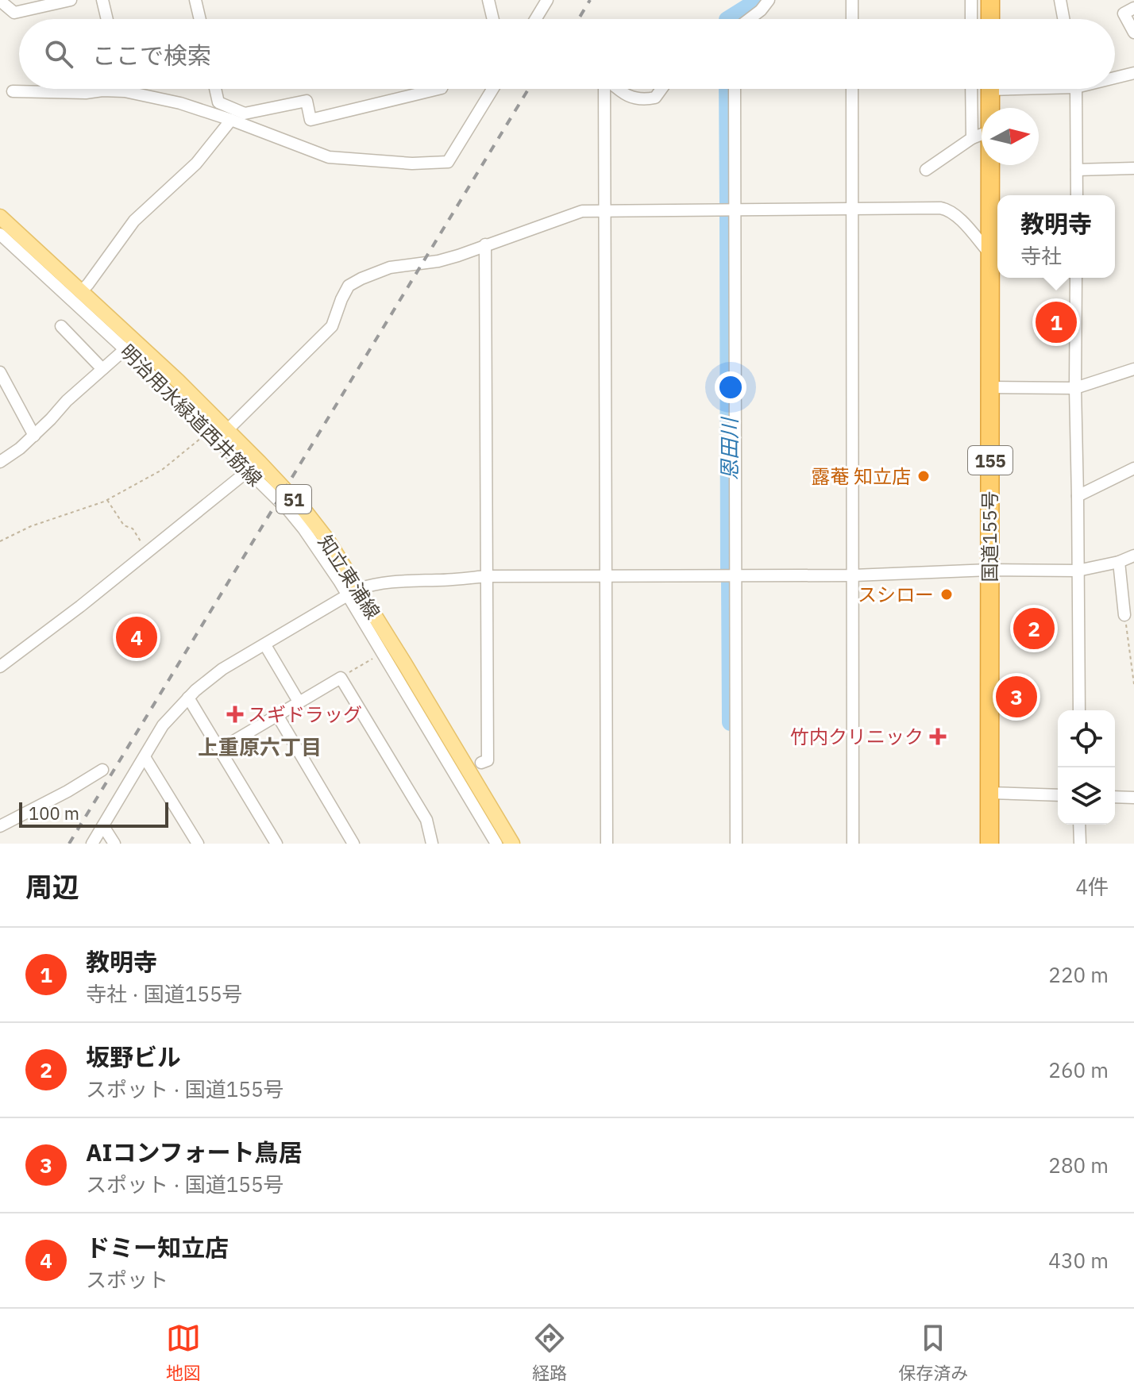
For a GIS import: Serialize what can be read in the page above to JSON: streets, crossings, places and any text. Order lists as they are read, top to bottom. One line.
{"streets":{"highway":["155","国道155号"],"main road":["51","知立東浦線"],"street":["明治用水緑道西井筋線"]},"crossings":[["明治用水緑道西井筋線","知立東浦線"]],"districts":["上重原六丁目"],"water":["恩田川"],"places":{"other":["露菴 知立店","スシロー"],"health":["スギドラッグ","竹内クリニック"]},"scale_bar":"100 m","north":"right","page":{"search":"ここで検索","popup":["教明寺","寺社"],"pins":["1","2","4","3"],"scale":"100 m","heading":["周辺","4件"],"list":[{"mark":"1","name":"教明寺","note":"寺社 · 国道155号","value":"220 m"},{"mark":"2","name":"坂野ビル","note":"スポット · 国道155号","value":"260 m"},{"mark":"3","name":"AIコンフォート鳥居","note":"スポット · 国道155号","value":"280 m"},{"mark":"4","name":"ドミー知立店","note":"スポット","value":"430 m"}],"nav":["地図","経路","保存済み"]}}
